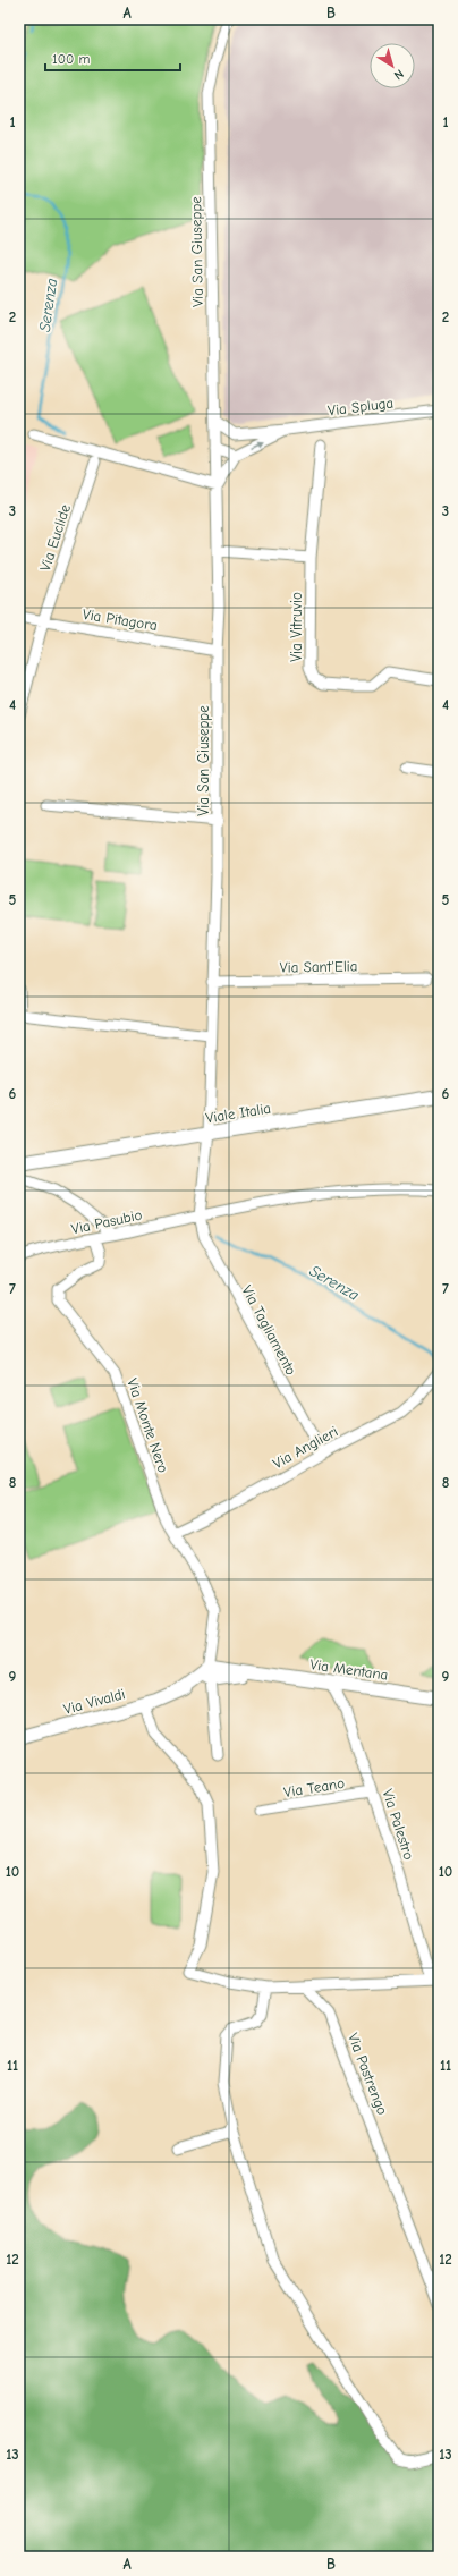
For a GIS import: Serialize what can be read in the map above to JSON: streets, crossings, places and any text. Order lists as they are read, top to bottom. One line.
{"streets":{"street":["Via San Giuseppe","Via Spluga","Via Euclide","Via Pitagora","Via Vitruvio","Via Sant'Elia","Viale Italia","Via Pasubio","Via Tagliamento","Via Monte Nero","Via Anglieri","Via Mentana","Via Vivaldi","Via Teano","Via Palestro","Via Pastrengo"]},"crossings":[["Via San Giuseppe","Via Spluga"],["Via San Giuseppe","Via Pitagora"],["Via San Giuseppe","Via Sant'Elia"],["Via San Giuseppe","Viale Italia"],["Via San Giuseppe","Via Tagliamento"],["Via Euclide","Via Pitagora"],["Viale Italia","Via Tagliamento"],["Via Pasubio","Via Tagliamento"],["Via Pasubio","Via Monte Nero"],["Via Tagliamento","Via Anglieri"],["Via Monte Nero","Via Anglieri"],["Via Monte Nero","Via Mentana"],["Via Monte Nero","Via Vivaldi"],["Via Mentana","Via Vivaldi"],["Via Mentana","Via Palestro"],["Via Teano","Via Palestro"]],"water":["Serenza"],"scale_bar":"100 m","north":"bottom right","grid":{"columns":["A","B"],"rows":["1","2","3","4","5","6","7","8","9","10","11","12","13"]}}
